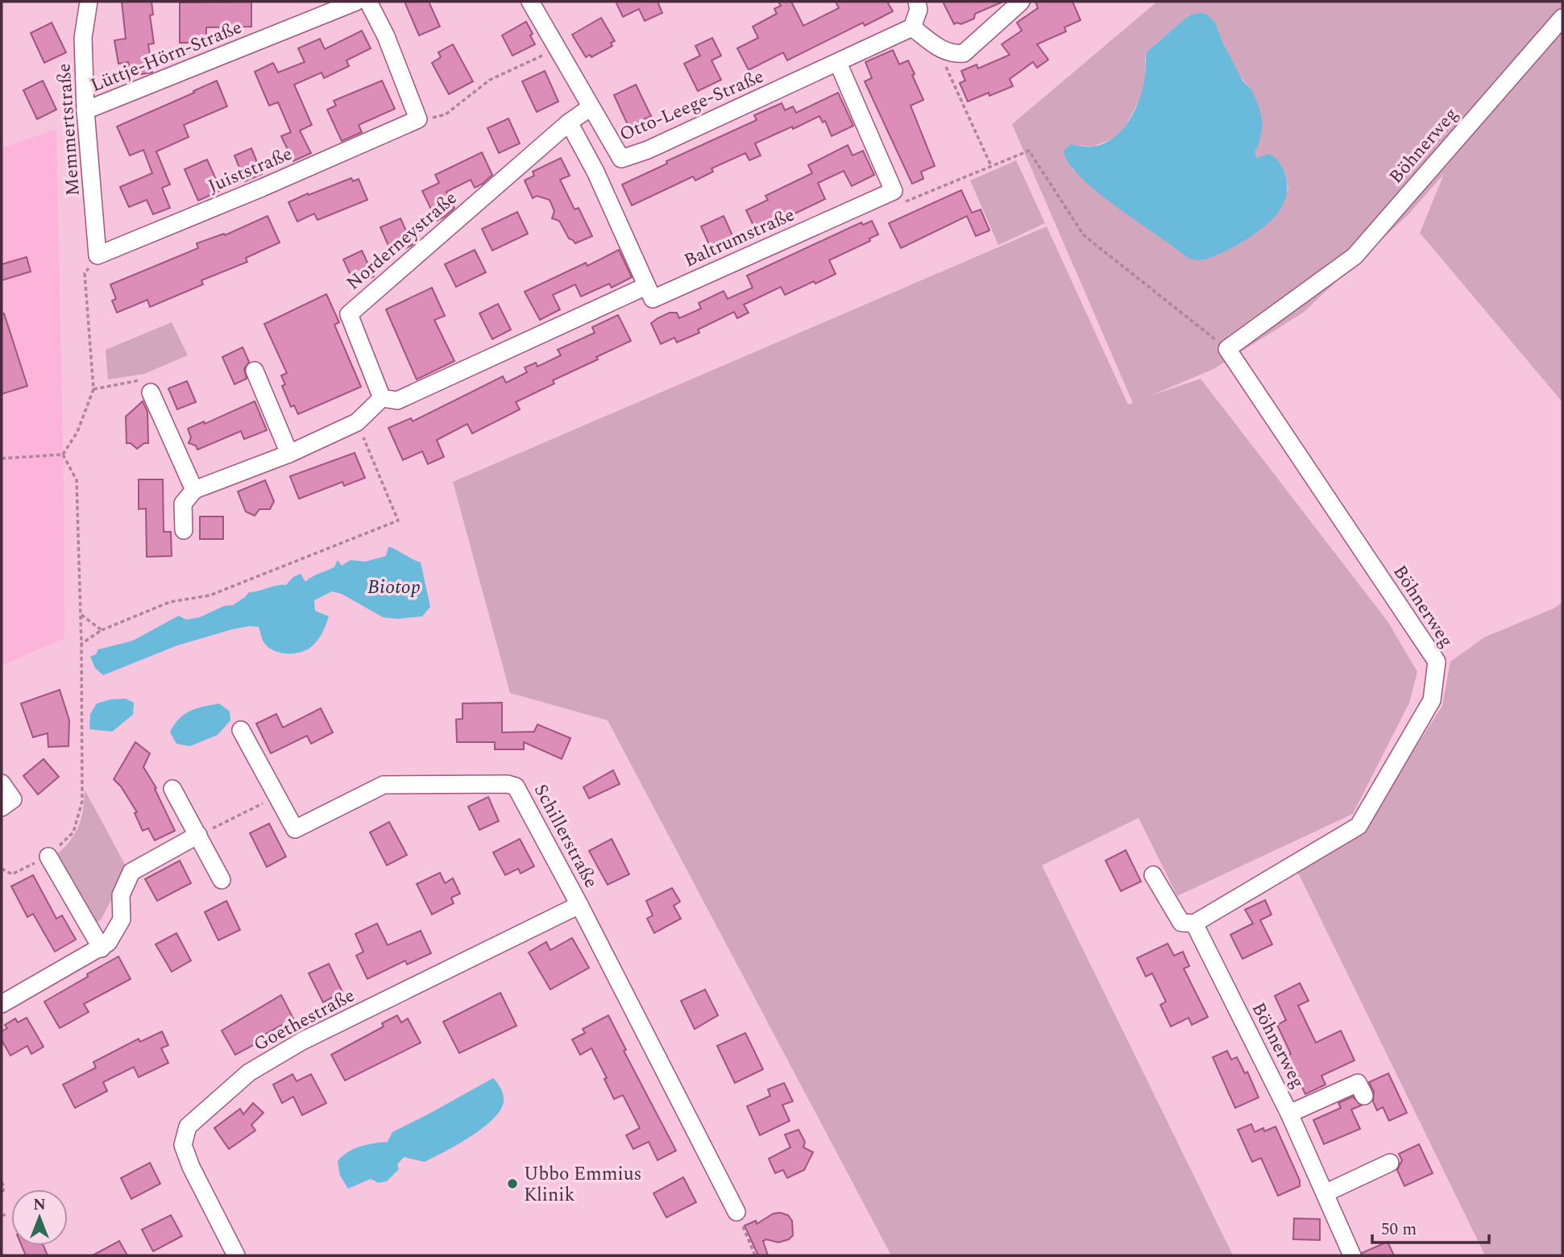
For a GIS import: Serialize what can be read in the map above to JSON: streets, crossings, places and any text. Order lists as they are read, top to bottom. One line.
{"streets":{"street":["Lüttje-Hörn-Straße","Otto-Leege-Straße","Memmertstraße","Böhnerweg","Juiststraße","Baltrumstraße","Norderneystraße","Schillerstraße","Goethestraße"]},"crossings":[["Lüttje-Hörn-Straße","Memmertstraße"],["Otto-Leege-Straße","Norderneystraße"],["Memmertstraße","Juiststraße"],["Schillerstraße","Goethestraße"]],"water":["Biotop"],"places":["Ubbo Emmius Klinik"],"scale_bar":"50 m","north":"top"}
